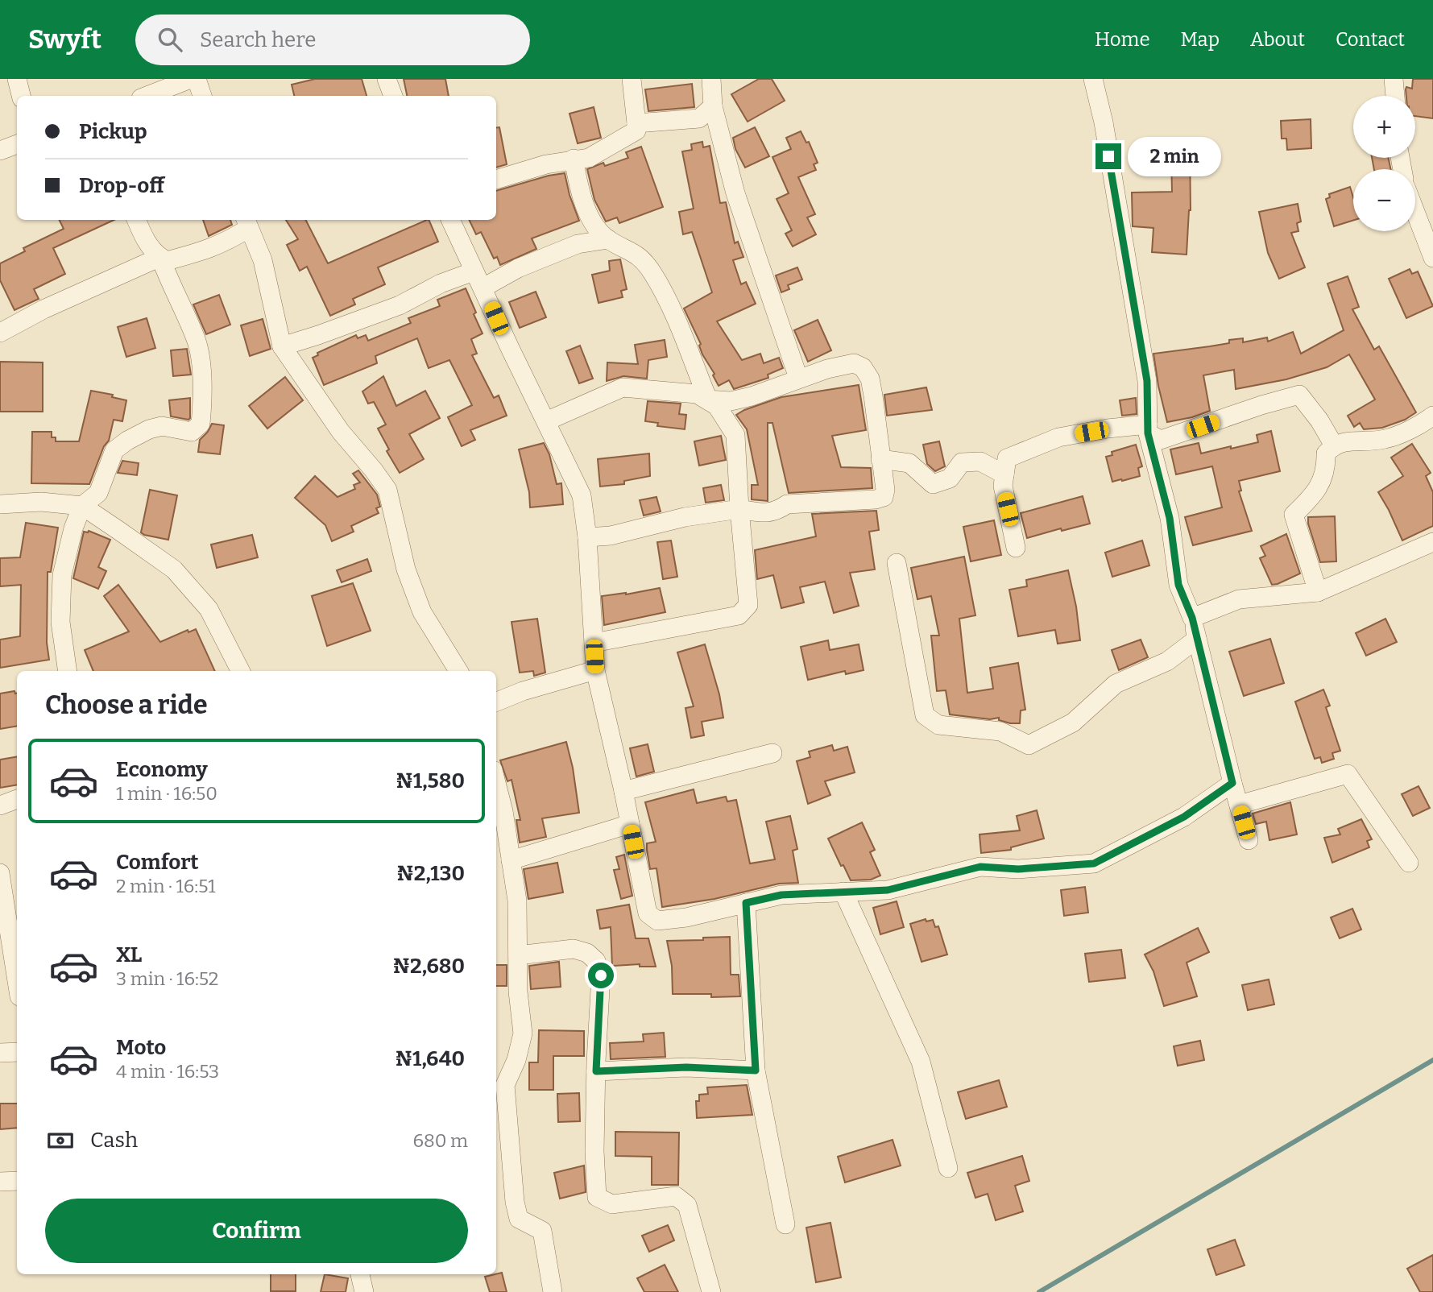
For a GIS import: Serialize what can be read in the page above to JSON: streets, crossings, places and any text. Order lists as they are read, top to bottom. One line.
{"page":{"header":"Swyft","search":"Search here","nav":["Home","Map","About","Contact"],"map_buttons":["+","−"],"banner":["Pickup","Drop-off"],"bubble":"2 min","heading":"Choose a ride","list":[{"name":"Economy","note":"1 min · 16:50","value":"₦1,580"},{"name":"Comfort","note":"2 min · 16:51","value":"₦2,130"},{"name":"XL","note":"3 min · 16:52","value":"₦2,680"},{"name":"Moto","note":"4 min · 16:53","value":"₦1,640"}],"pay":["Cash","680 m"],"buttons":"Confirm"}}
